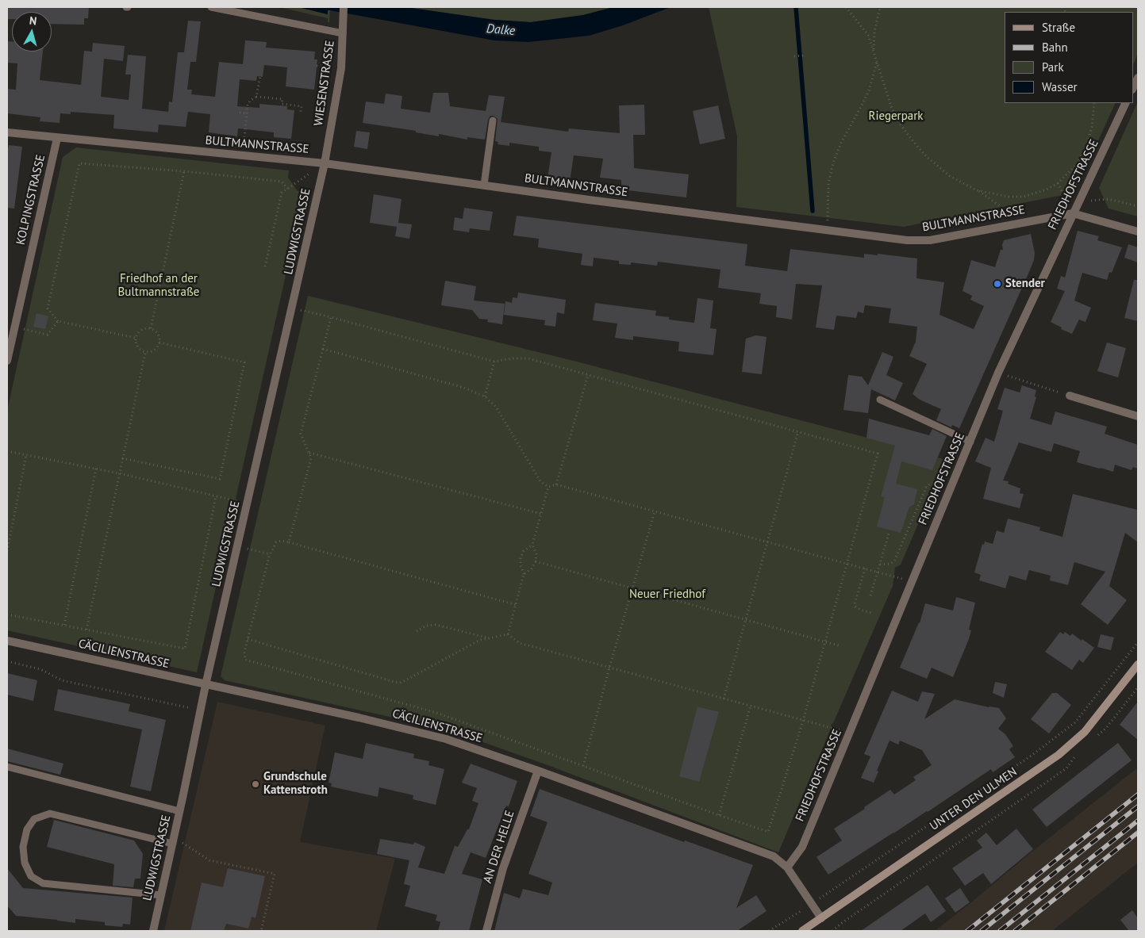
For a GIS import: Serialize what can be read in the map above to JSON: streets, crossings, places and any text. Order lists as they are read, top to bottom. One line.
{"streets":{"main road":["UNTER DEN ULMEN"],"street":["WIESENSTRASSE","BULTMANNSTRASSE","FRIEDHOFSTRASSE","KOLPINGSTRASSE","LUDWIGSTRASSE","CÄCILIENSTRASSE","AN DER HELLE"]},"crossings":[["WIESENSTRASSE","BULTMANNSTRASSE"],["WIESENSTRASSE","LUDWIGSTRASSE"],["BULTMANNSTRASSE","FRIEDHOFSTRASSE"],["BULTMANNSTRASSE","KOLPINGSTRASSE"],["BULTMANNSTRASSE","LUDWIGSTRASSE"],["FRIEDHOFSTRASSE","CÄCILIENSTRASSE"],["LUDWIGSTRASSE","CÄCILIENSTRASSE"],["CÄCILIENSTRASSE","UNTER DEN ULMEN"],["CÄCILIENSTRASSE","AN DER HELLE"]],"water":["Dalke"],"parks":["Riegerpark","Friedhof an der Bultmannstraße","Neuer Friedhof"],"places":["Stender","Grundschule Kattenstroth"],"legend":["Straße","Bahn","Park","Wasser"],"north":"top"}
